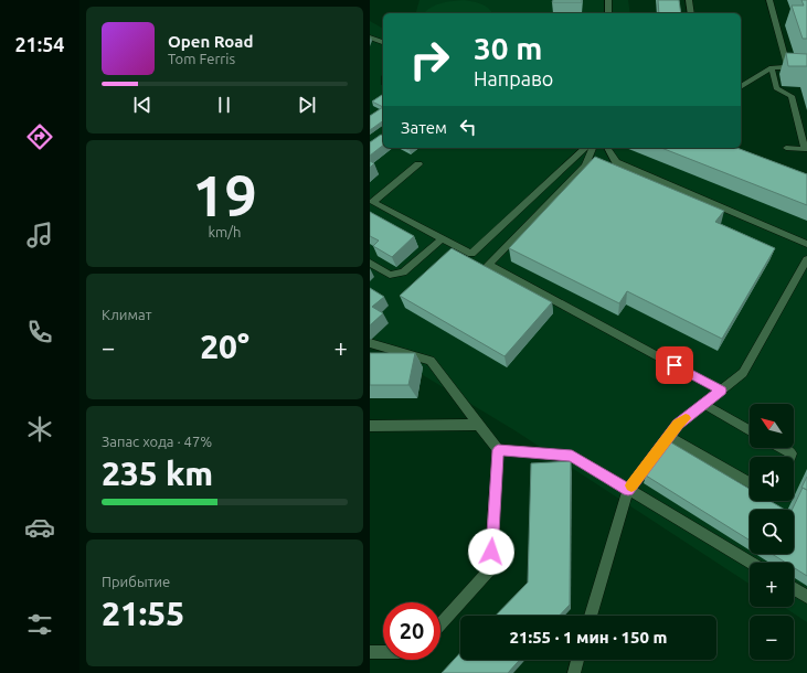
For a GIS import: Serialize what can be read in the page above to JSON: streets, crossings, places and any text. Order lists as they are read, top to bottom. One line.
{"north":"top left","page":{"tabs":"21:54","turn":["30 m","Направо"],"song":["Open Road","Tom Ferris"],"then":"Затем","tile":[["19","km/h"],"Климат",["Запас хода · 47%","235 km"],["Прибытие","21:55"]],"heat":["−","20°","+"],"map_buttons":["+","−"],"limit":"20","trip":"21:55 · 1 мин · 150 m"}}
